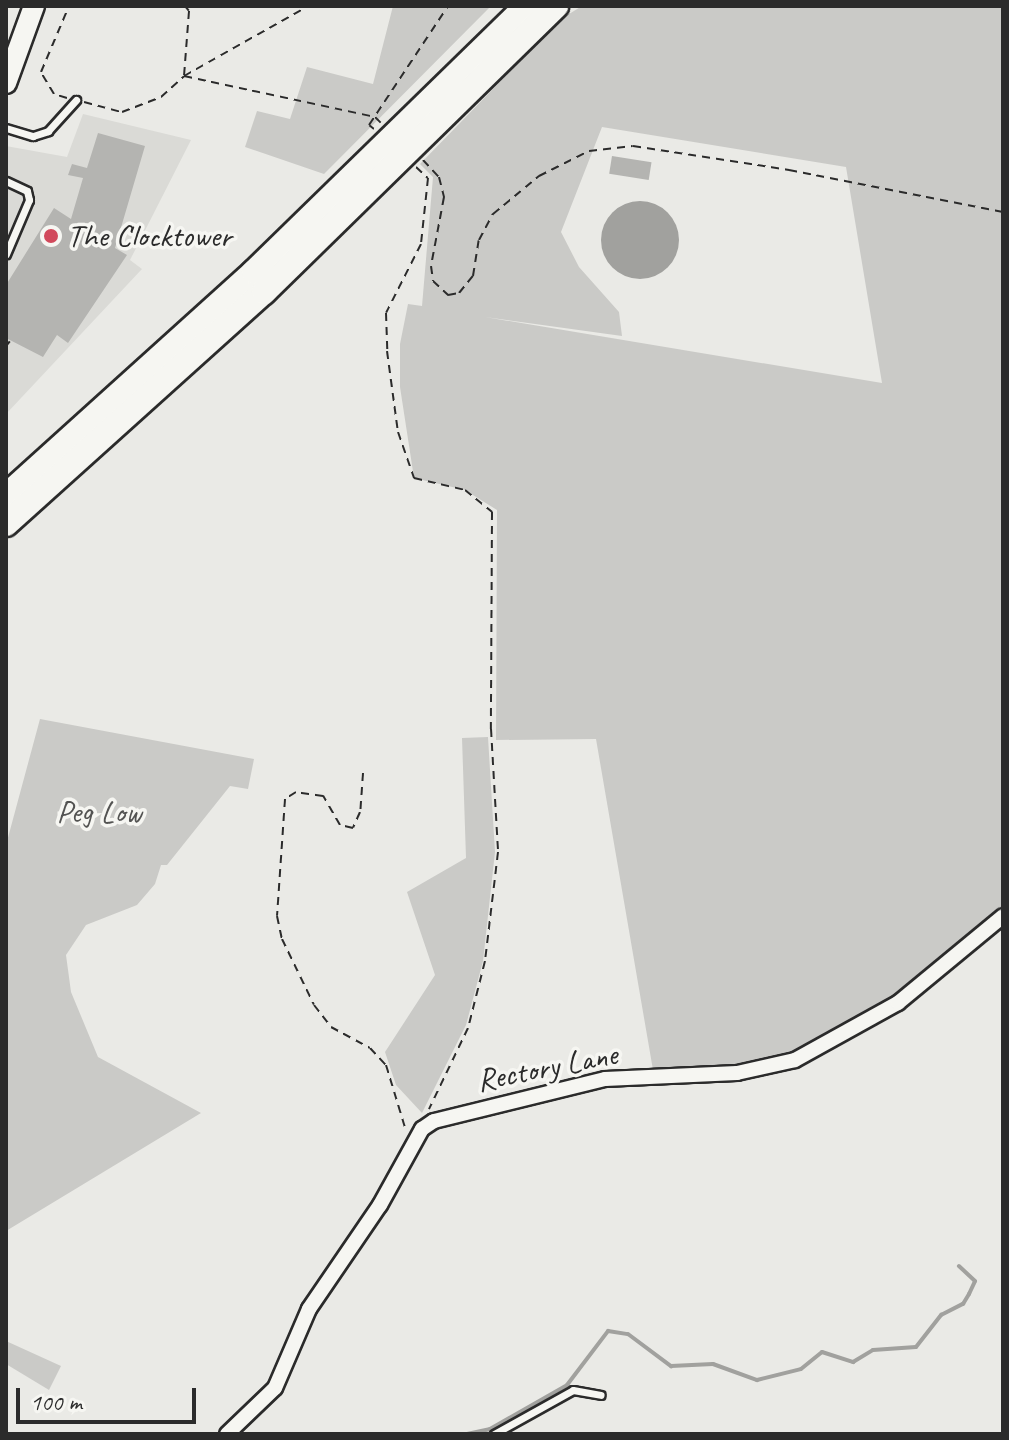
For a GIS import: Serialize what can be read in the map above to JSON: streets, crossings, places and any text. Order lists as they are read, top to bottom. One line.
{"streets":{"street":["Rectory Lane"]},"parks":["Peg Low"],"places":["The Clocktower"],"scale_bar":"100 m"}
